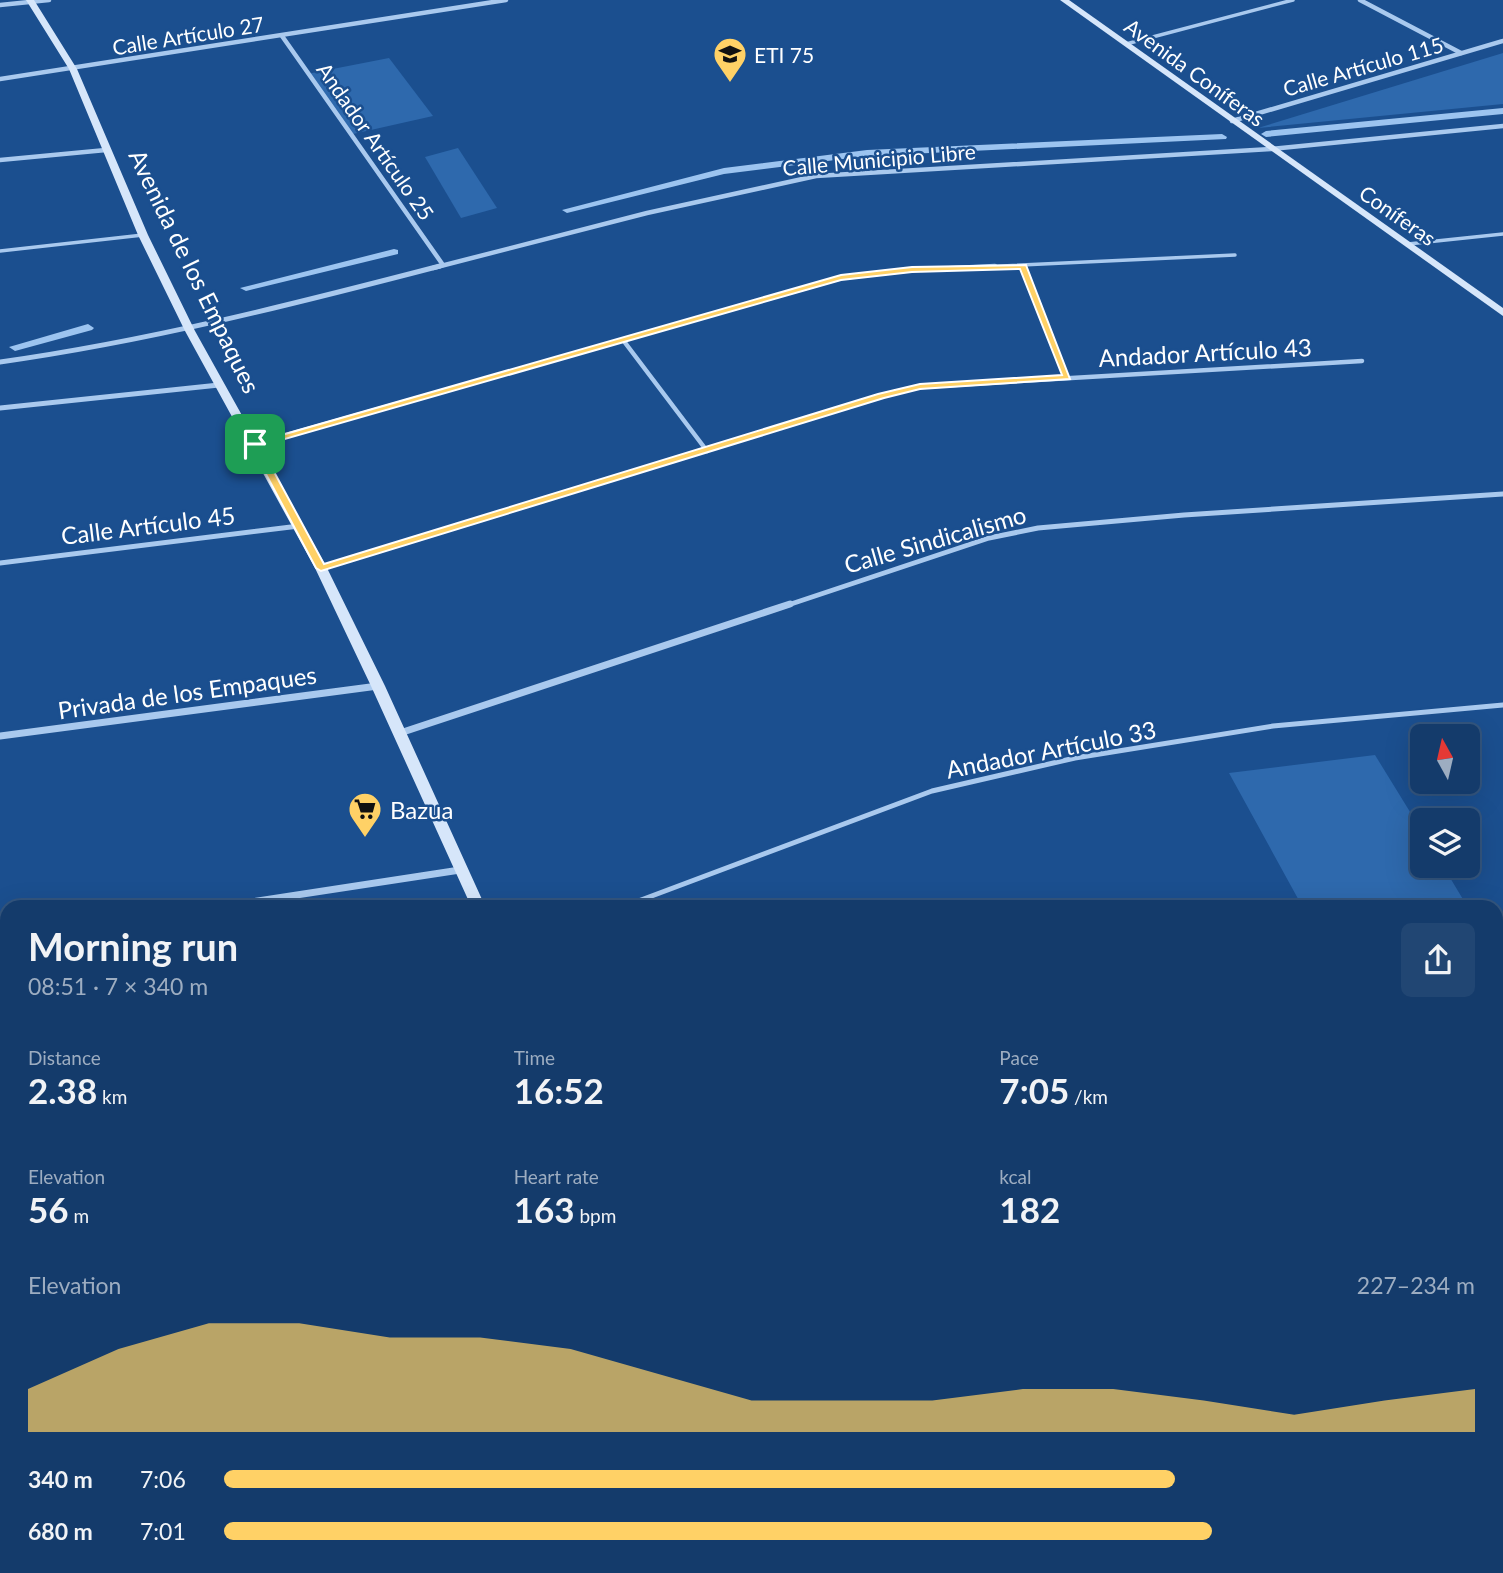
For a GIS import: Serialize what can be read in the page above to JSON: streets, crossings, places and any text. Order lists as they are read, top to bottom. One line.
{"streets":{"main road":["Avenida Coníferas","Coníferas","Avenida de los Empaques"],"street":["Calle Artículo 27","Calle Artículo 115","Andador Artículo 25","Calle Municipio Libre","Calle Artículo 45","Calle Sindicalismo","Privada de los Empaques"],"lane":["Andador Artículo 43","Andador Artículo 33"]},"crossings":[["Calle Artículo 27","Andador Artículo 25"],["Calle Artículo 27","Avenida de los Empaques"],["Calle Artículo 115","Avenida Coníferas"],["Avenida Coníferas","Calle Municipio Libre"],["Avenida Coníferas","Coníferas"],["Andador Artículo 25","Calle Municipio Libre"],["Calle Municipio Libre","Coníferas"],["Calle Municipio Libre","Avenida de los Empaques"],["Avenida de los Empaques","Andador Artículo 43"],["Avenida de los Empaques","Calle Artículo 45"],["Avenida de los Empaques","Calle Sindicalismo"],["Avenida de los Empaques","Privada de los Empaques"]],"places":{"school or university":["ETI 75"],"supermarket":["Bazua"]},"north":"top","page":{"heading":["Morning run","08:51 · 7 × 340 m"],"stats":[["Distance","2.38 km"],["Time","16:52"],["Pace","7:05 /km"],["Elevation","56 m"],["Heart rate","163 bpm"],["kcal","182"]],"chart":["Elevation","227–234 m"],"list":[{"name":"340 m","note":"7:06"},{"name":"680 m","note":"7:01"}]}}
